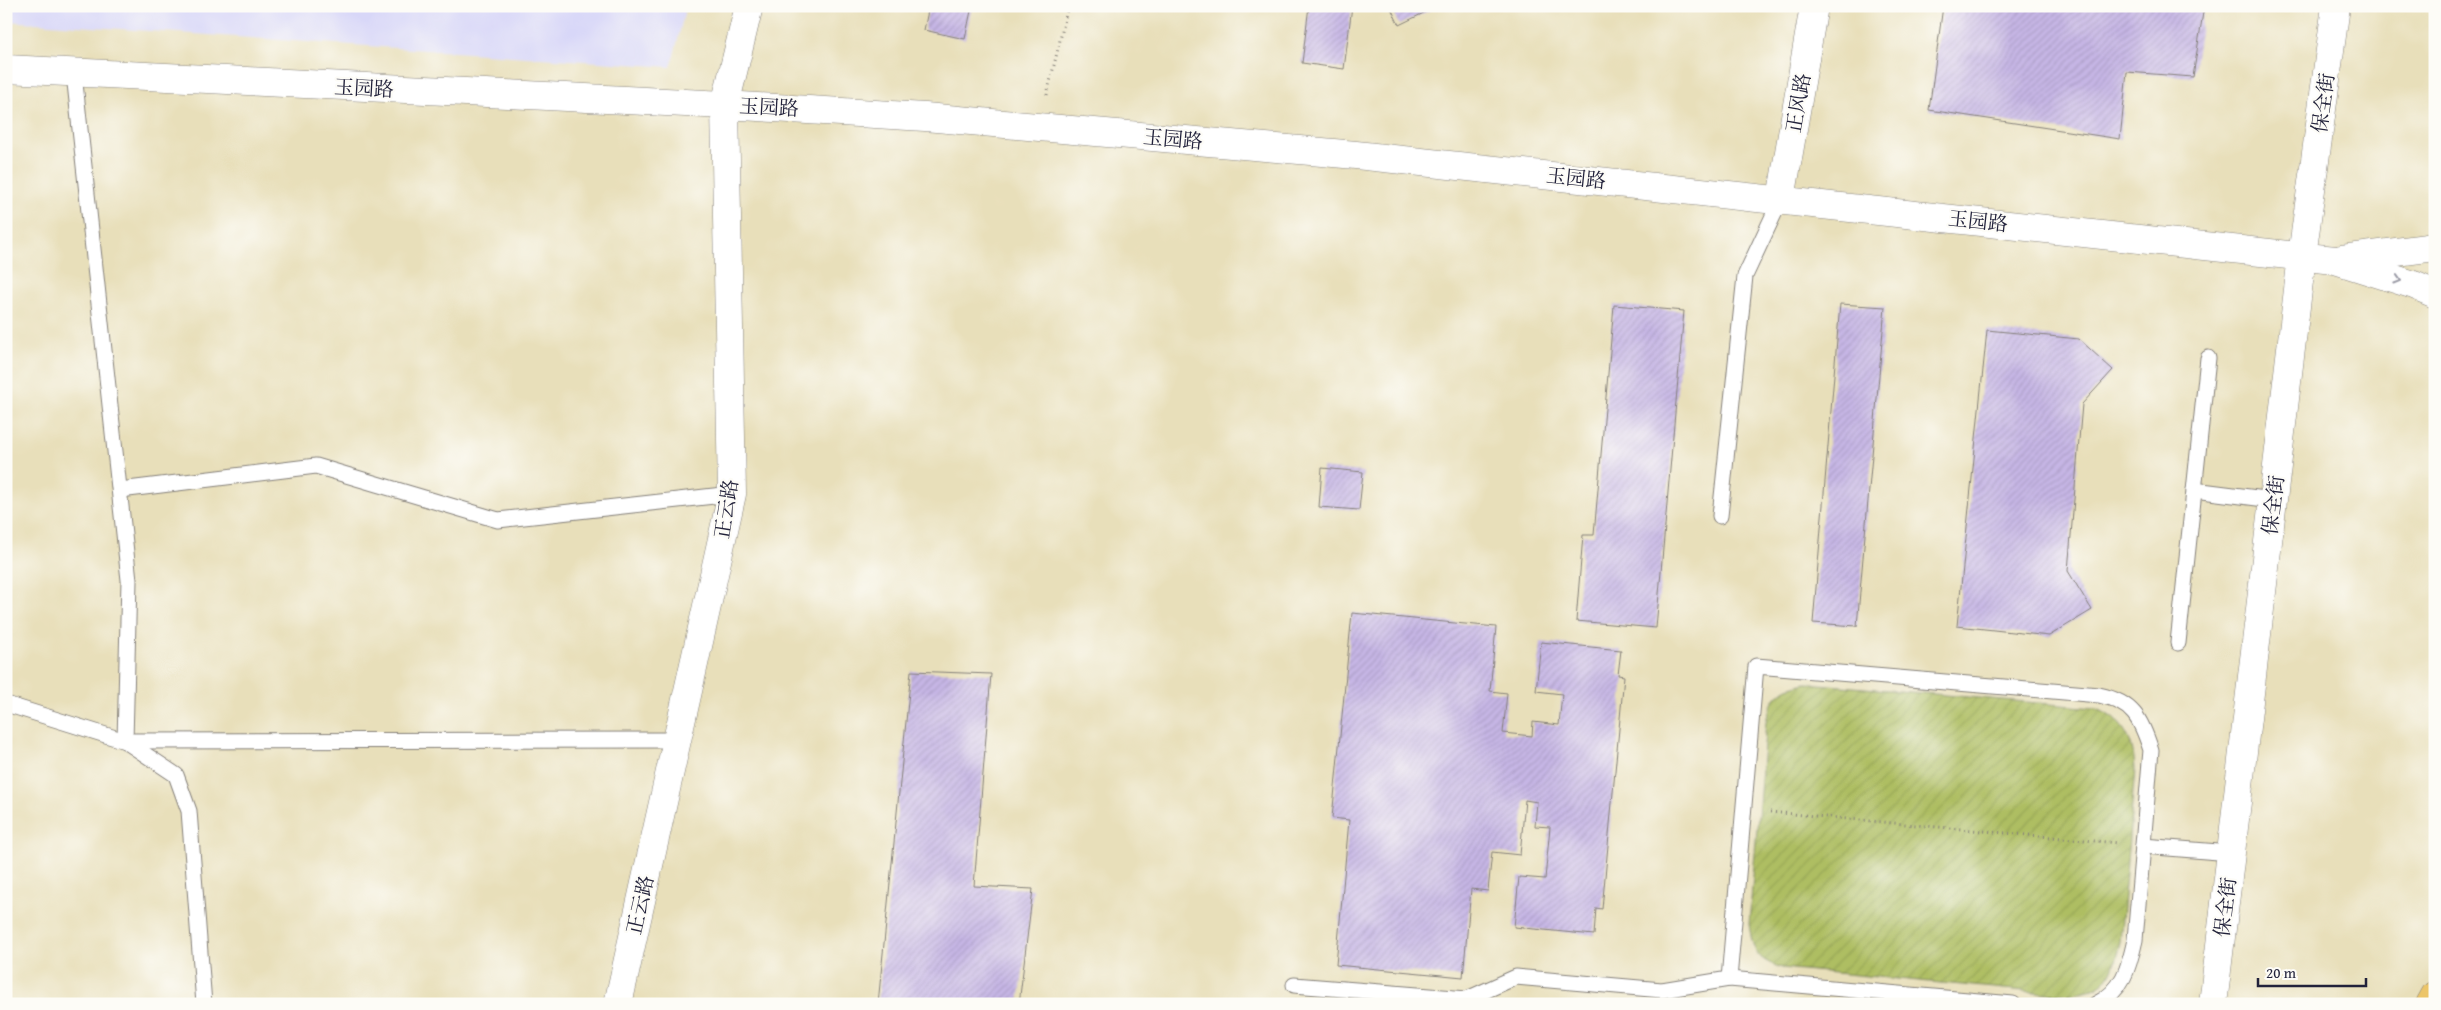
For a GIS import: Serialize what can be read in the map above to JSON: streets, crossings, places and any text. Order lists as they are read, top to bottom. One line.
{"streets":{"street":["玉园路","正风路","保全街","正云路"]},"crossings":[["玉园路","正风路"],["玉园路","保全街"],["玉园路","正云路"]],"scale_bar":"20 m"}
